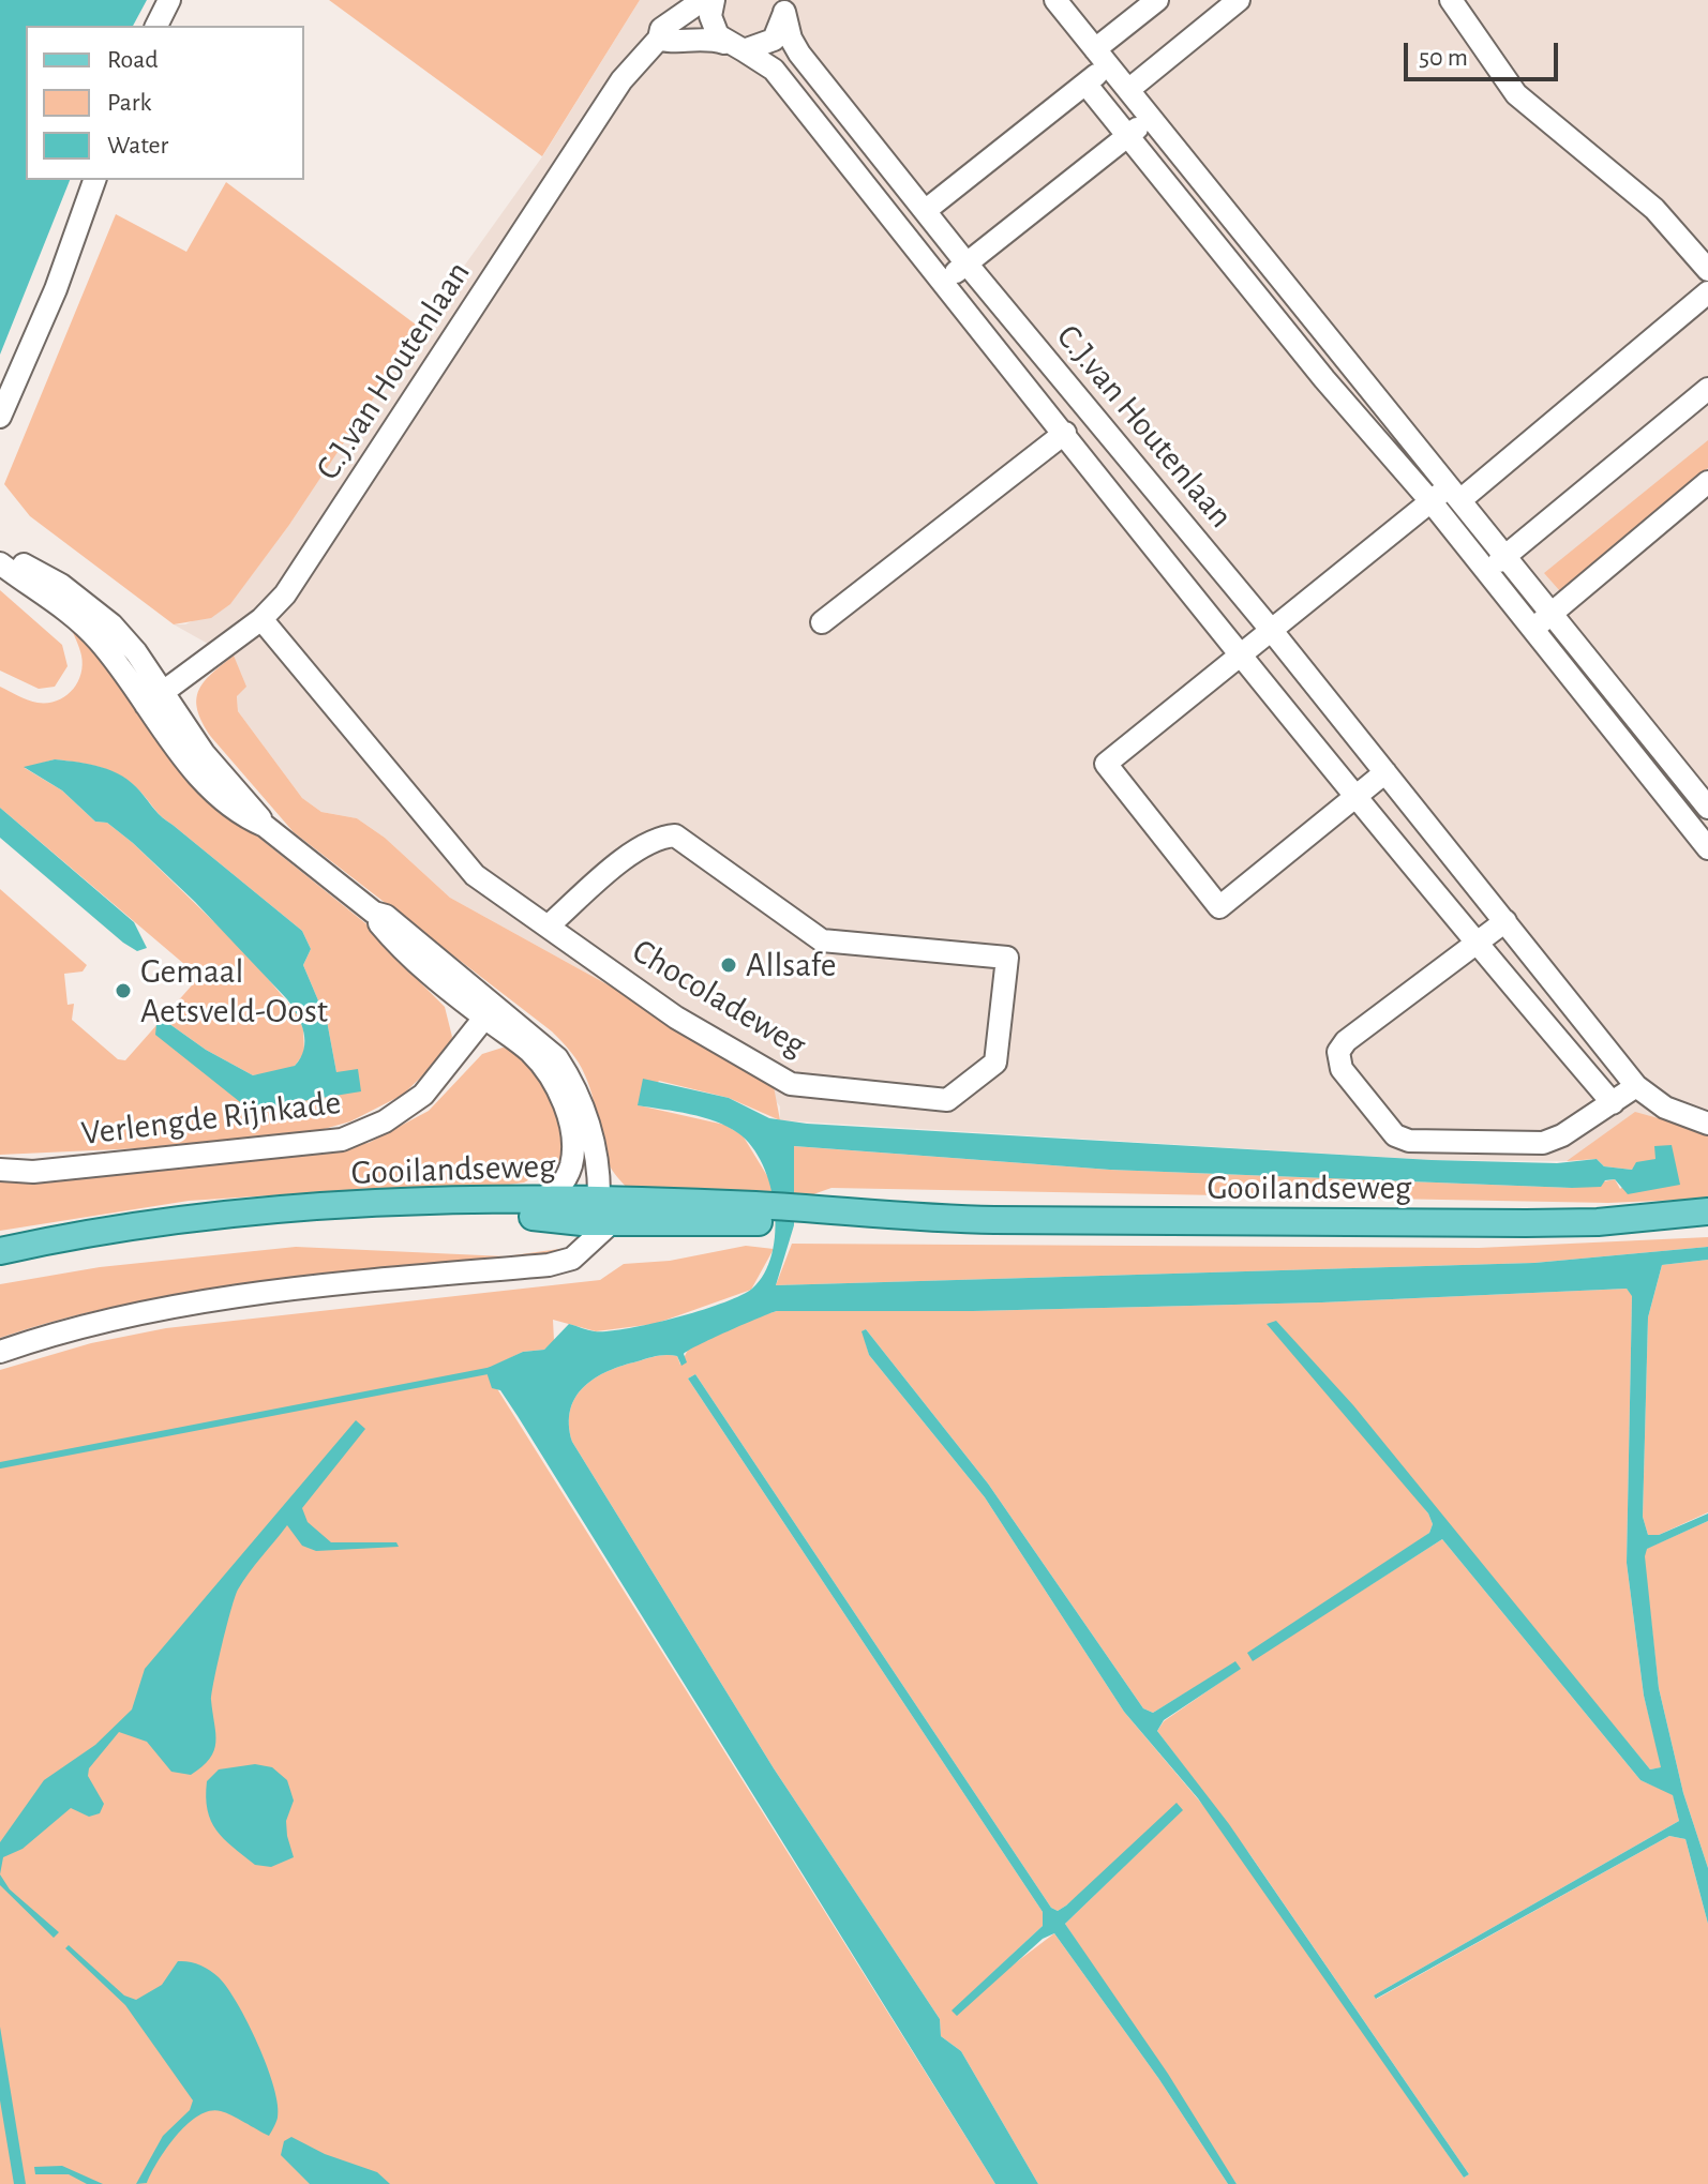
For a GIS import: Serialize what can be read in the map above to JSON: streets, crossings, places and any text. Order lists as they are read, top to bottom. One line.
{"streets":{"main road":["Gooilandseweg"],"street":["C.J.van Houtenlaan","Chocoladeweg","Verlengde Rijnkade"]},"crossings":[["C.J.van Houtenlaan","Chocoladeweg"]],"places":["Allsafe","Gemaal Aetsveld-Oost"],"legend":["Road","Park","Water"],"scale_bar":"50 m"}
